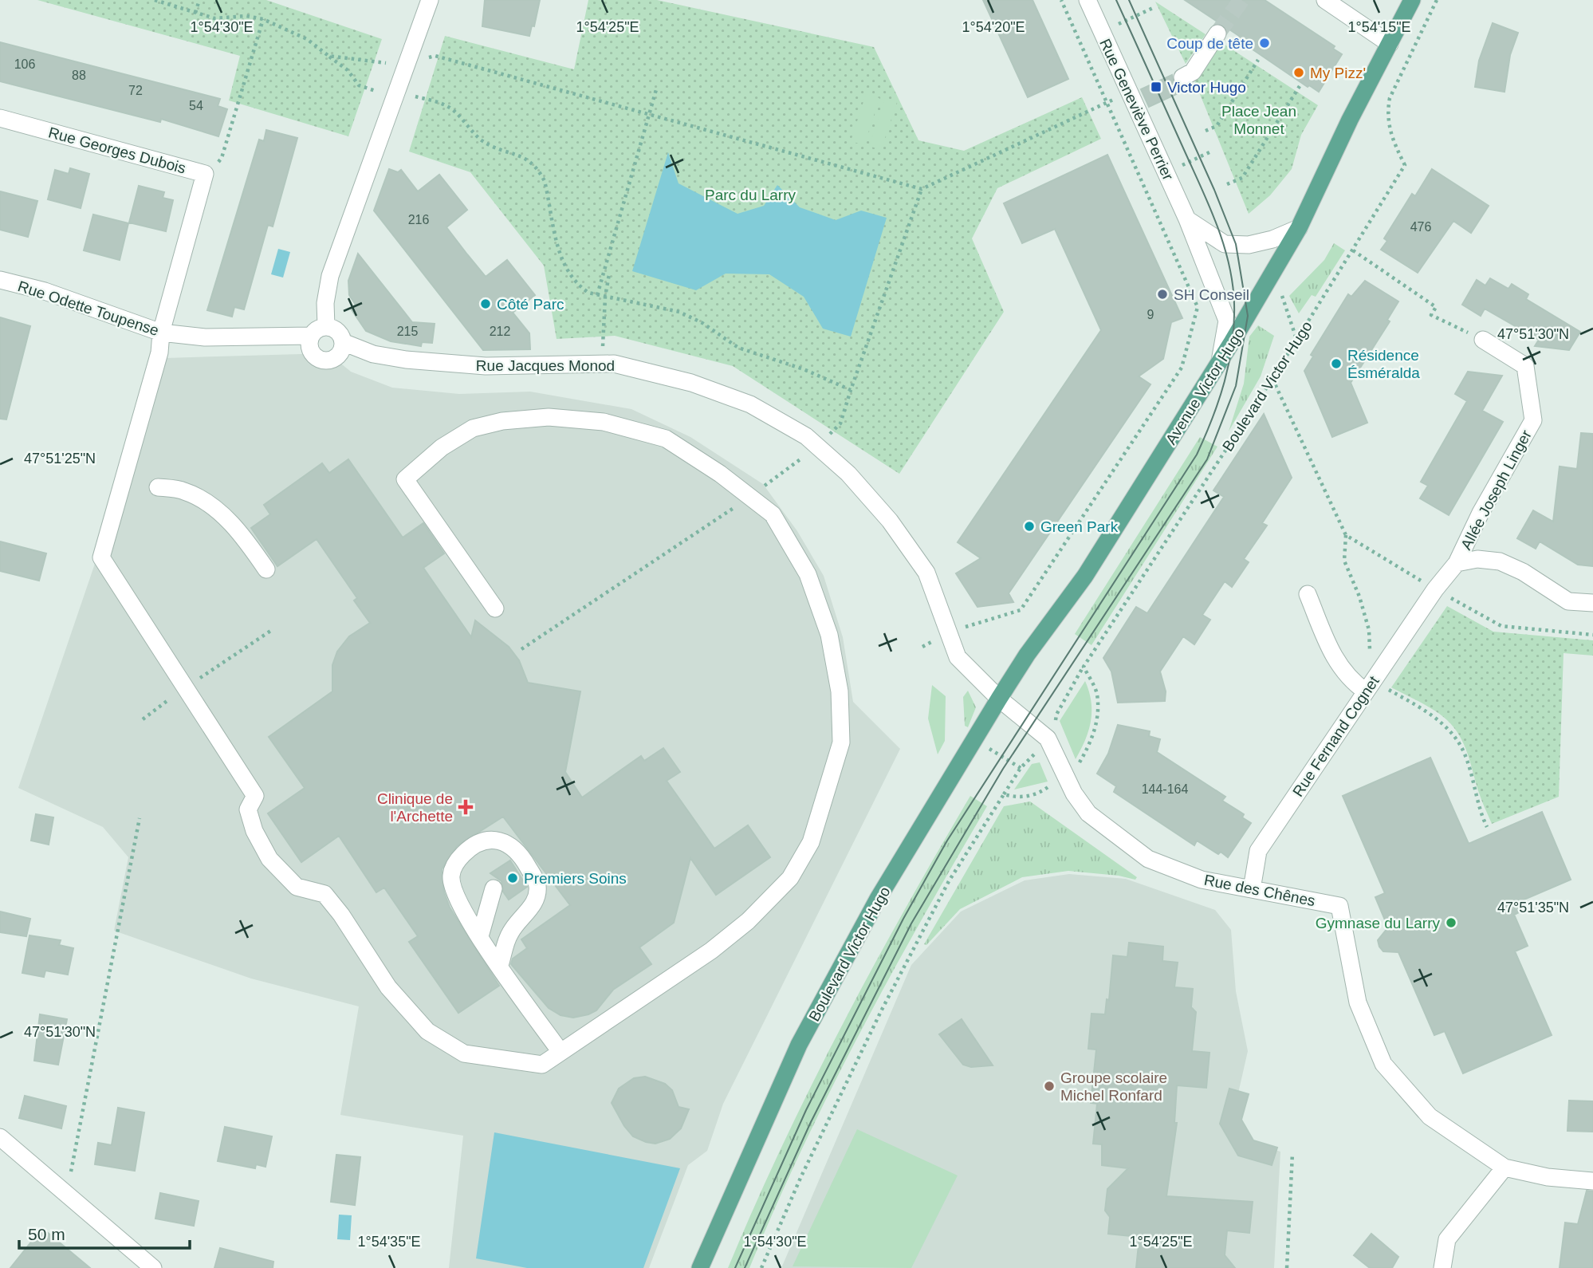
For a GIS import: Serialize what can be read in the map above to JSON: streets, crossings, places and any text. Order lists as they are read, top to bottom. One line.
{"streets":{"main road":["Avenue Victor Hugo","Boulevard Victor Hugo"],"street":["Rue Geneviève Perrier","Rue Georges Dubois","Rue Odette Toupense","Rue Jacques Monod","Allée Joseph Linger","Rue Fernand Cognet","Rue des Chênes"]},"crossings":[["Rue Geneviève Perrier","Avenue Victor Hugo"],["Rue Georges Dubois","Rue Odette Toupense"],["Rue Odette Toupense","Rue Jacques Monod"],["Rue Jacques Monod","Boulevard Victor Hugo"],["Rue Jacques Monod","Rue des Chênes"],["Avenue Victor Hugo","Boulevard Victor Hugo"],["Boulevard Victor Hugo","Rue des Chênes"],["Allée Joseph Linger","Rue Fernand Cognet"],["Rue Fernand Cognet","Rue des Chênes"]],"parks":["Place Jean Monnet","Parc du Larry"],"places":{"other":["Coup de tête","My Pizz'","SH Conseil","Côté Parc","Résidence Ésméralda","Green Park","Premiers Soins","Gymnase du Larry","Groupe scolaire Michel Ronfard"],"transit":["Victor Hugo"],"health":["Clinique de l'Archette"]},"house_numbers":["106","88","72","54","216","476","9","215","212","144-164"],"scale_bar":"50 m","coordinates":["1°54'30\"E","1°54'25\"E","1°54'20\"E","1°54'15\"E","47°51'30\"N","47°51'25\"N","47°51'35\"N","1°54'35\"E"]}
